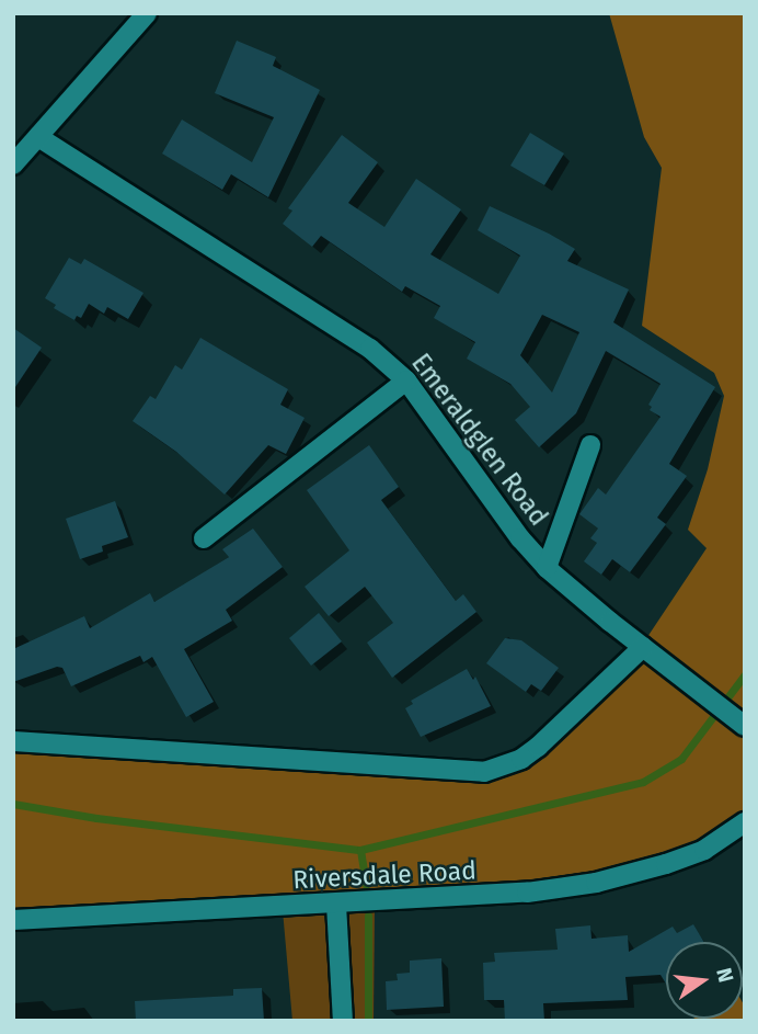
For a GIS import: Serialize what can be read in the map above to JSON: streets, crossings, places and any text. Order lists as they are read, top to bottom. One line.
{"streets":{"street":["Emeraldglen Road","Riversdale Road"]},"north":"right"}
